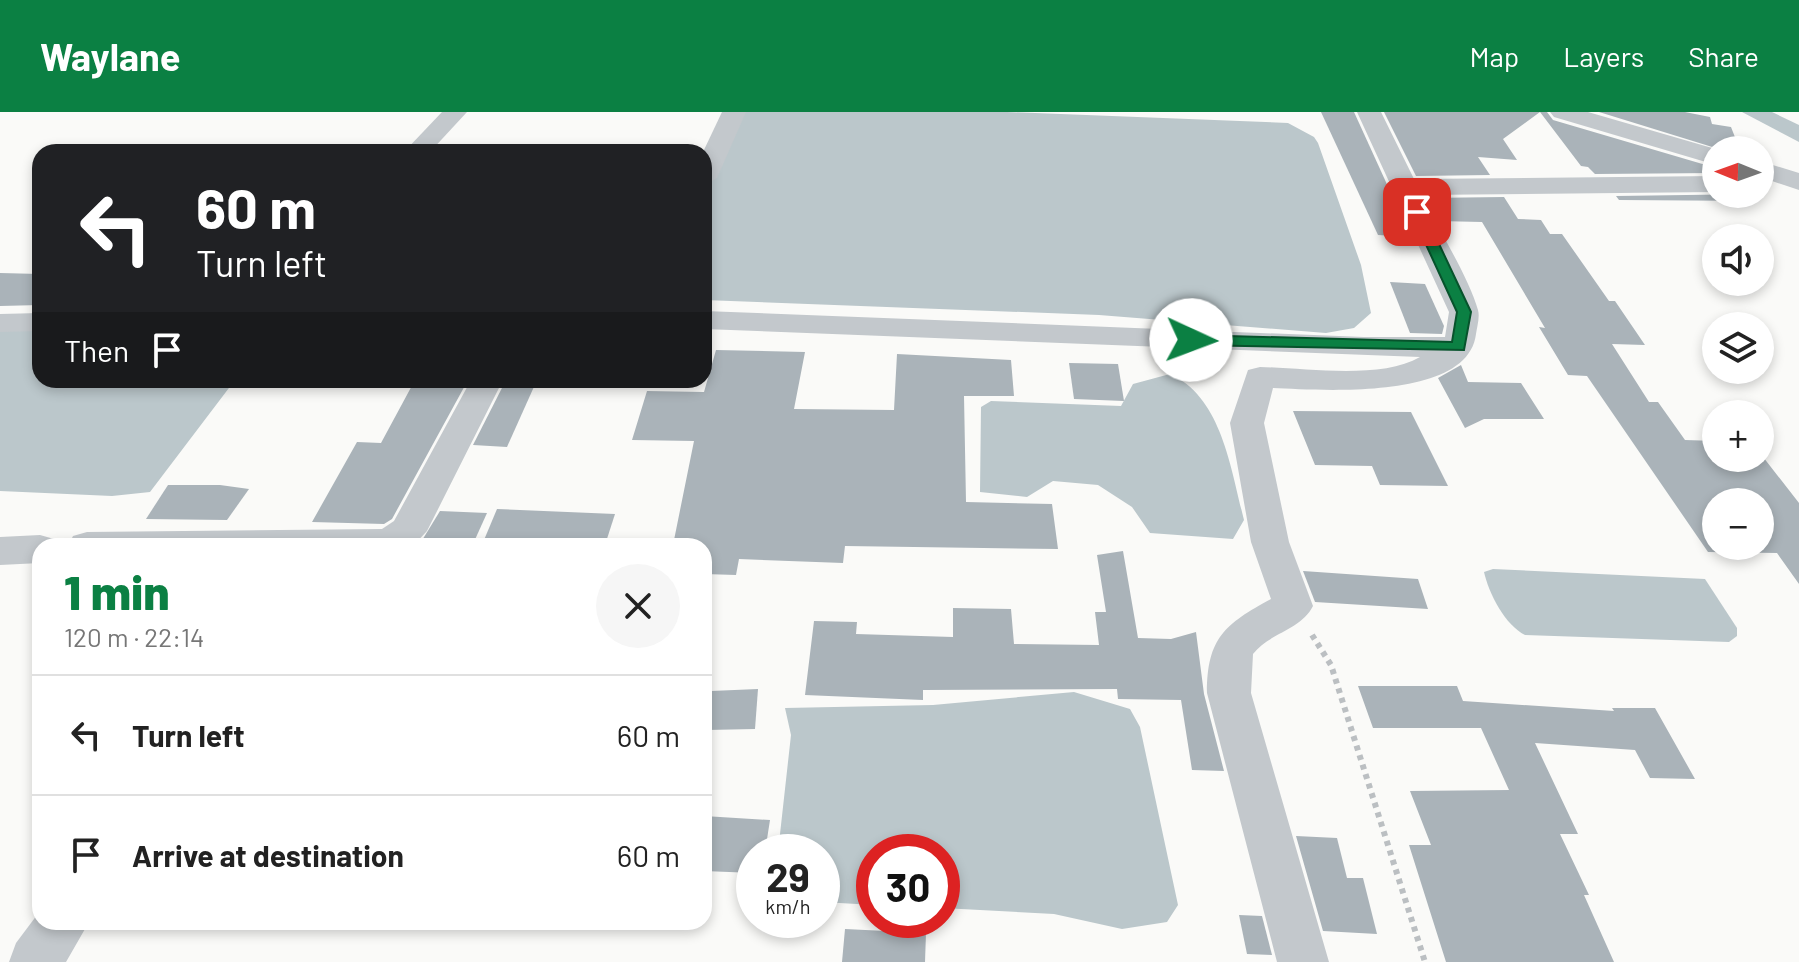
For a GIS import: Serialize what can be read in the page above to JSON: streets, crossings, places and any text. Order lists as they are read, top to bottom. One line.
{"north":"left","page":{"header":"Waylane","nav":["Map","Layers","Share"],"map_buttons":["+","−"],"turn":["60 m","Turn left"],"then":"Then","heading":["1 min","120 m · 22:14"],"list":[{"name":"Turn left","value":"60 m"},{"name":"Arrive at destination","value":"60 m"}],"speed":"29 km/h","limit":"30"}}
